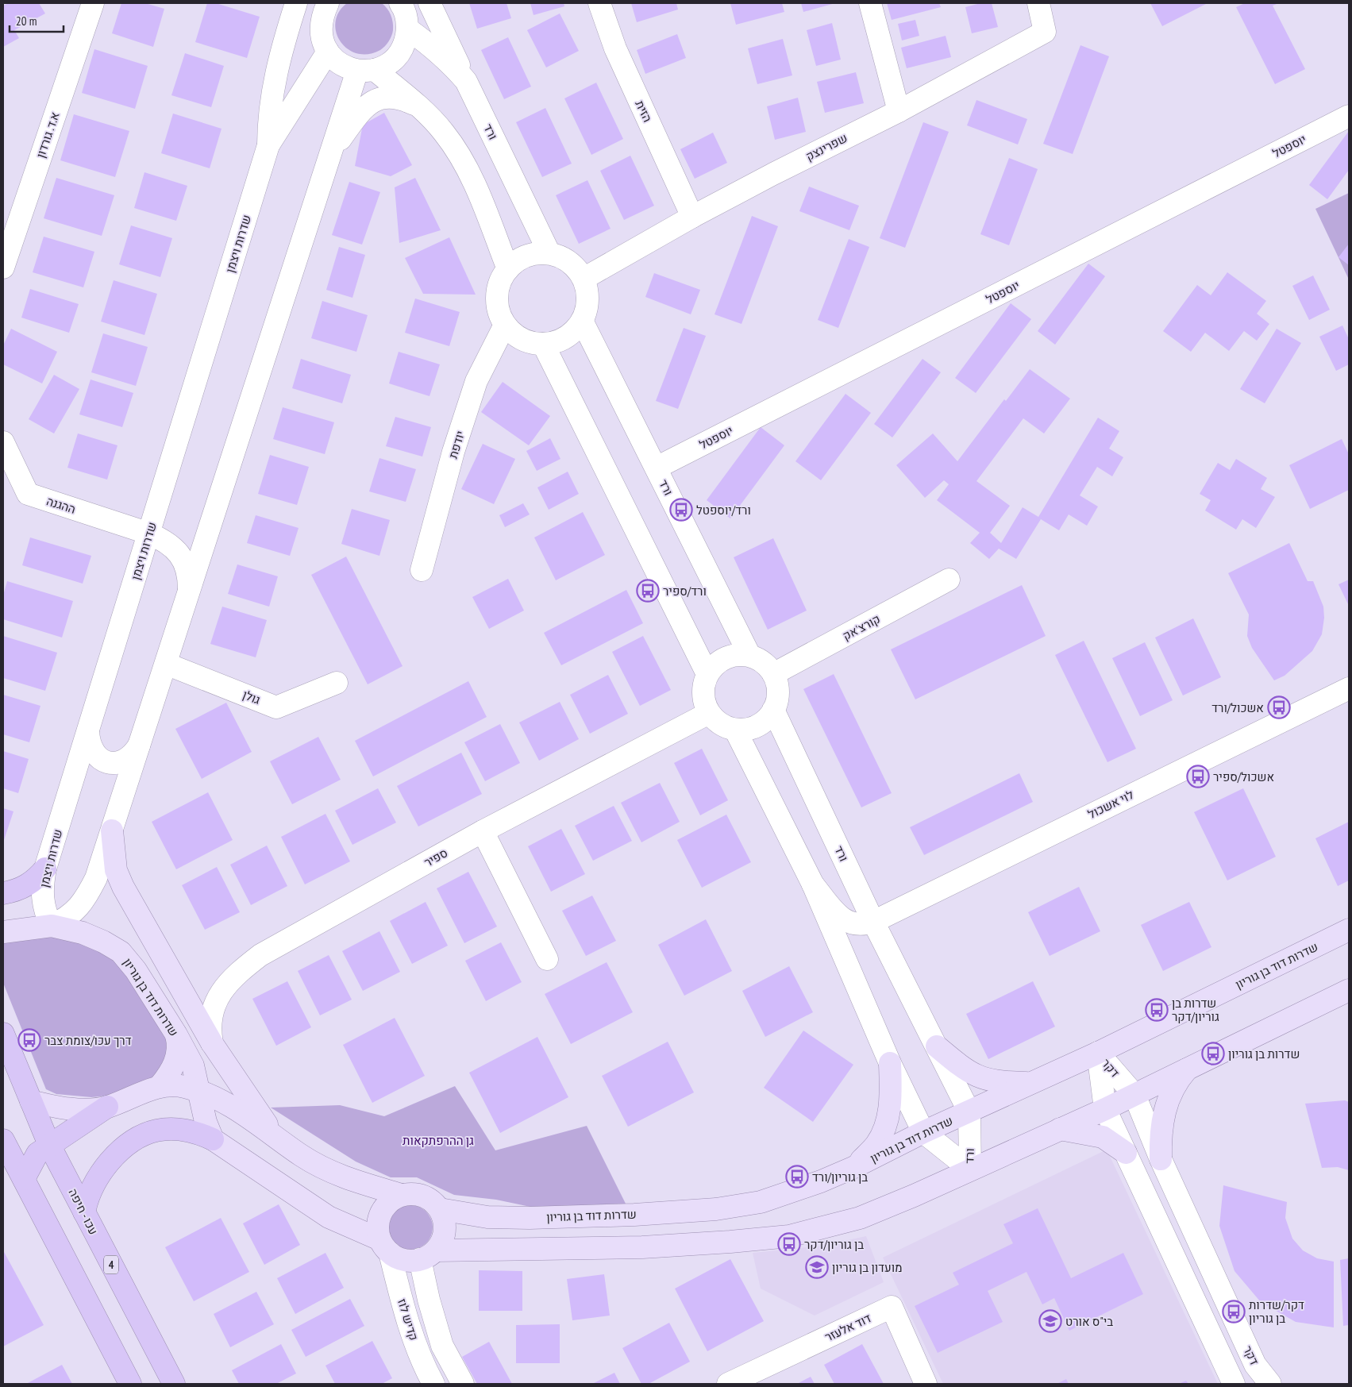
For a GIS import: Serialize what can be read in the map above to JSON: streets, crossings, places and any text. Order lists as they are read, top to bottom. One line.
{"streets":{"highway":["עכו - חיפה","4"],"main road":["שדרות דוד בן גוריון"],"street":["הזית","ורד","א.ד. גורדון","יוספטל","שפרינצק","שדרות ויצמן","יודפת","ההגנה","קורצ'אק","גולן","לוי אשכול","ספיר","דקר","קדיש לוז","דוד אלעזר"]},"crossings":[["הזית","שפרינצק"],["ורד","יוספטל"],["ורד","שפרינצק"],["ורד","יודפת"],["ורד","קורצ'אק"],["ורד","לוי אשכול"],["ורד","ספיר"],["ורד","שדרות דוד בן גוריון"],["שפרינצק","יודפת"],["שדרות ויצמן","ההגנה"],["שדרות ויצמן","שדרות דוד בן גוריון"],["קורצ'אק","ספיר"],["שדרות דוד בן גוריון","דקר"],["שדרות דוד בן גוריון","קדיש לוז"]],"parks":["גן ההרפתקאות"],"places":{"bus stop":["ורד/יוספטל","ורד/ספיר","אשכול/ורד","אשכול/ספיר","שדרות בן גוריון/דקר","דרך עכו/צומת צבר","שדרות בן גוריון","בן גוריון/ורד","בן גוריון/דקר","דקר/שדרות בן גוריון"],"school or university":["מועדון בן גוריון","בי\"ס אורט"]},"scale_bar":"20 m"}
